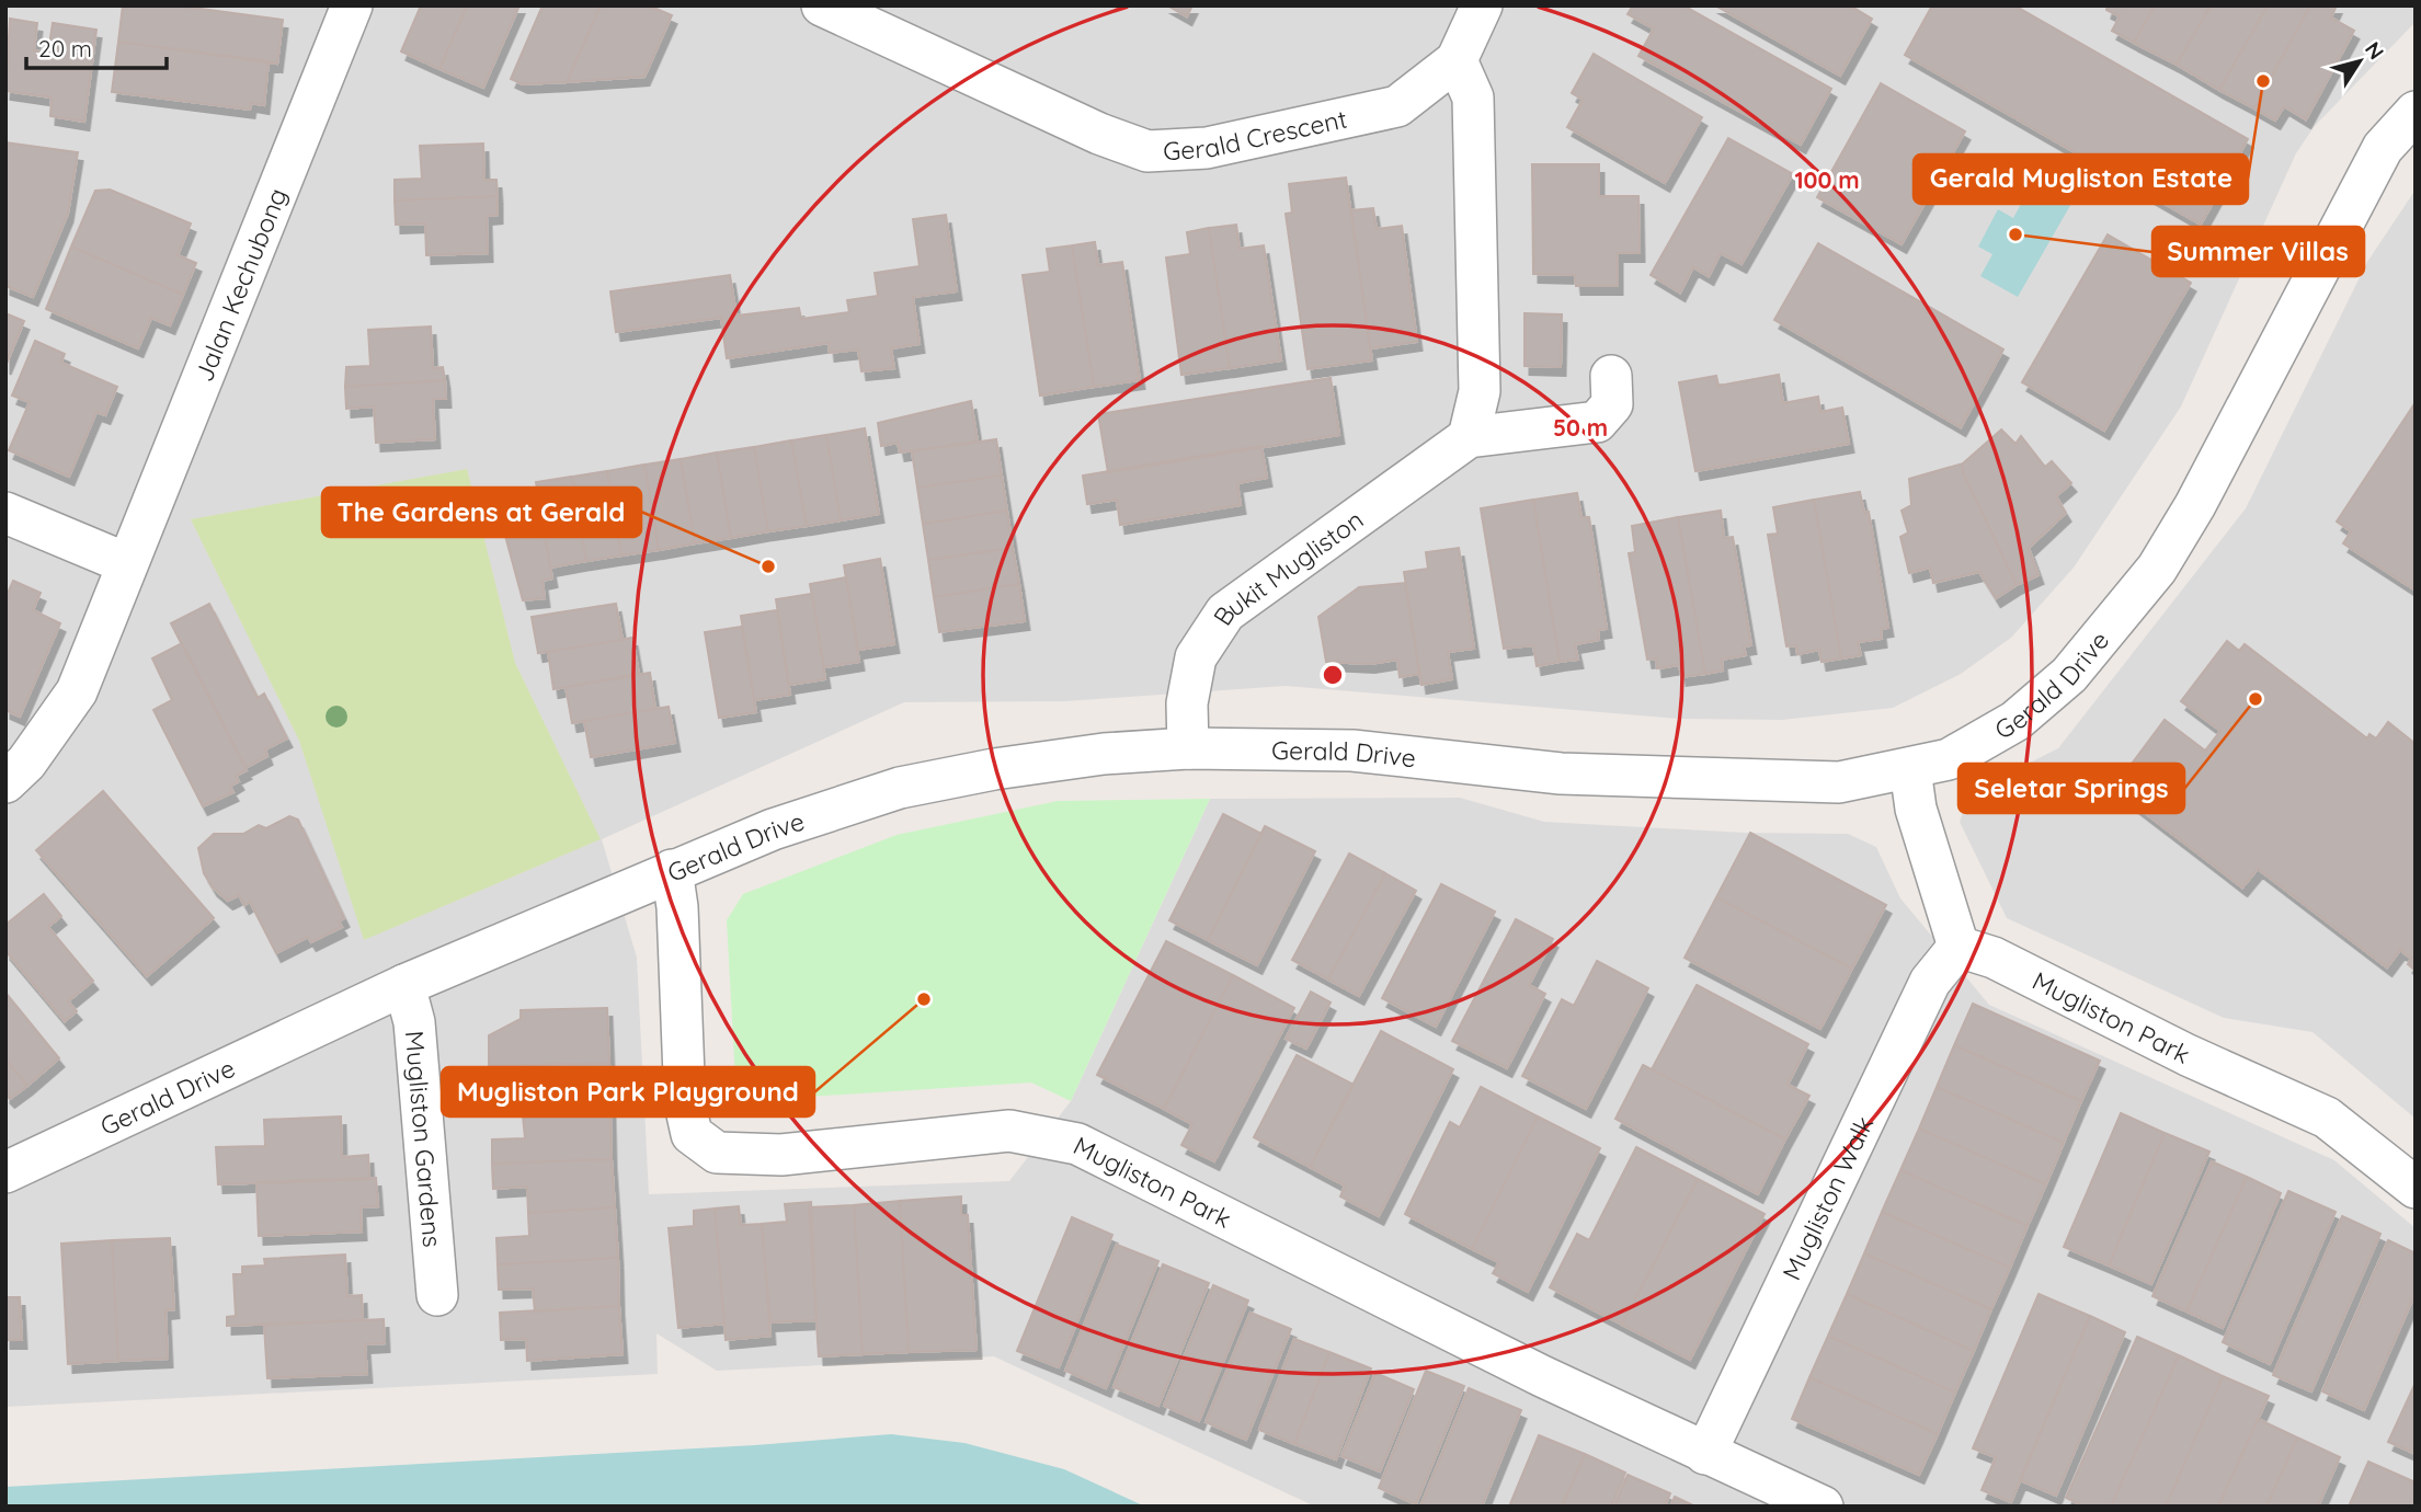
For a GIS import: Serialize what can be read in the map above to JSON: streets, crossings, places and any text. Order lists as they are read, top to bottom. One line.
{"streets":{"street":["Gerald Crescent","Jalan Kechubong","Bukit Mugliston","Gerald Drive","Mugliston Park","Mugliston Gardens","Mugliston Walk"]},"crossings":[["Bukit Mugliston","Gerald Drive"],["Gerald Drive","Mugliston Park"],["Gerald Drive","Mugliston Gardens"],["Mugliston Park","Mugliston Walk"]],"places":["Gerald Mugliston Estate","Summer Villas","The Gardens at Gerald","Seletar Springs","Mugliston Park Playground"],"scale_bar":"20 m","north":"top right","rings":["100 m","50 m"]}
